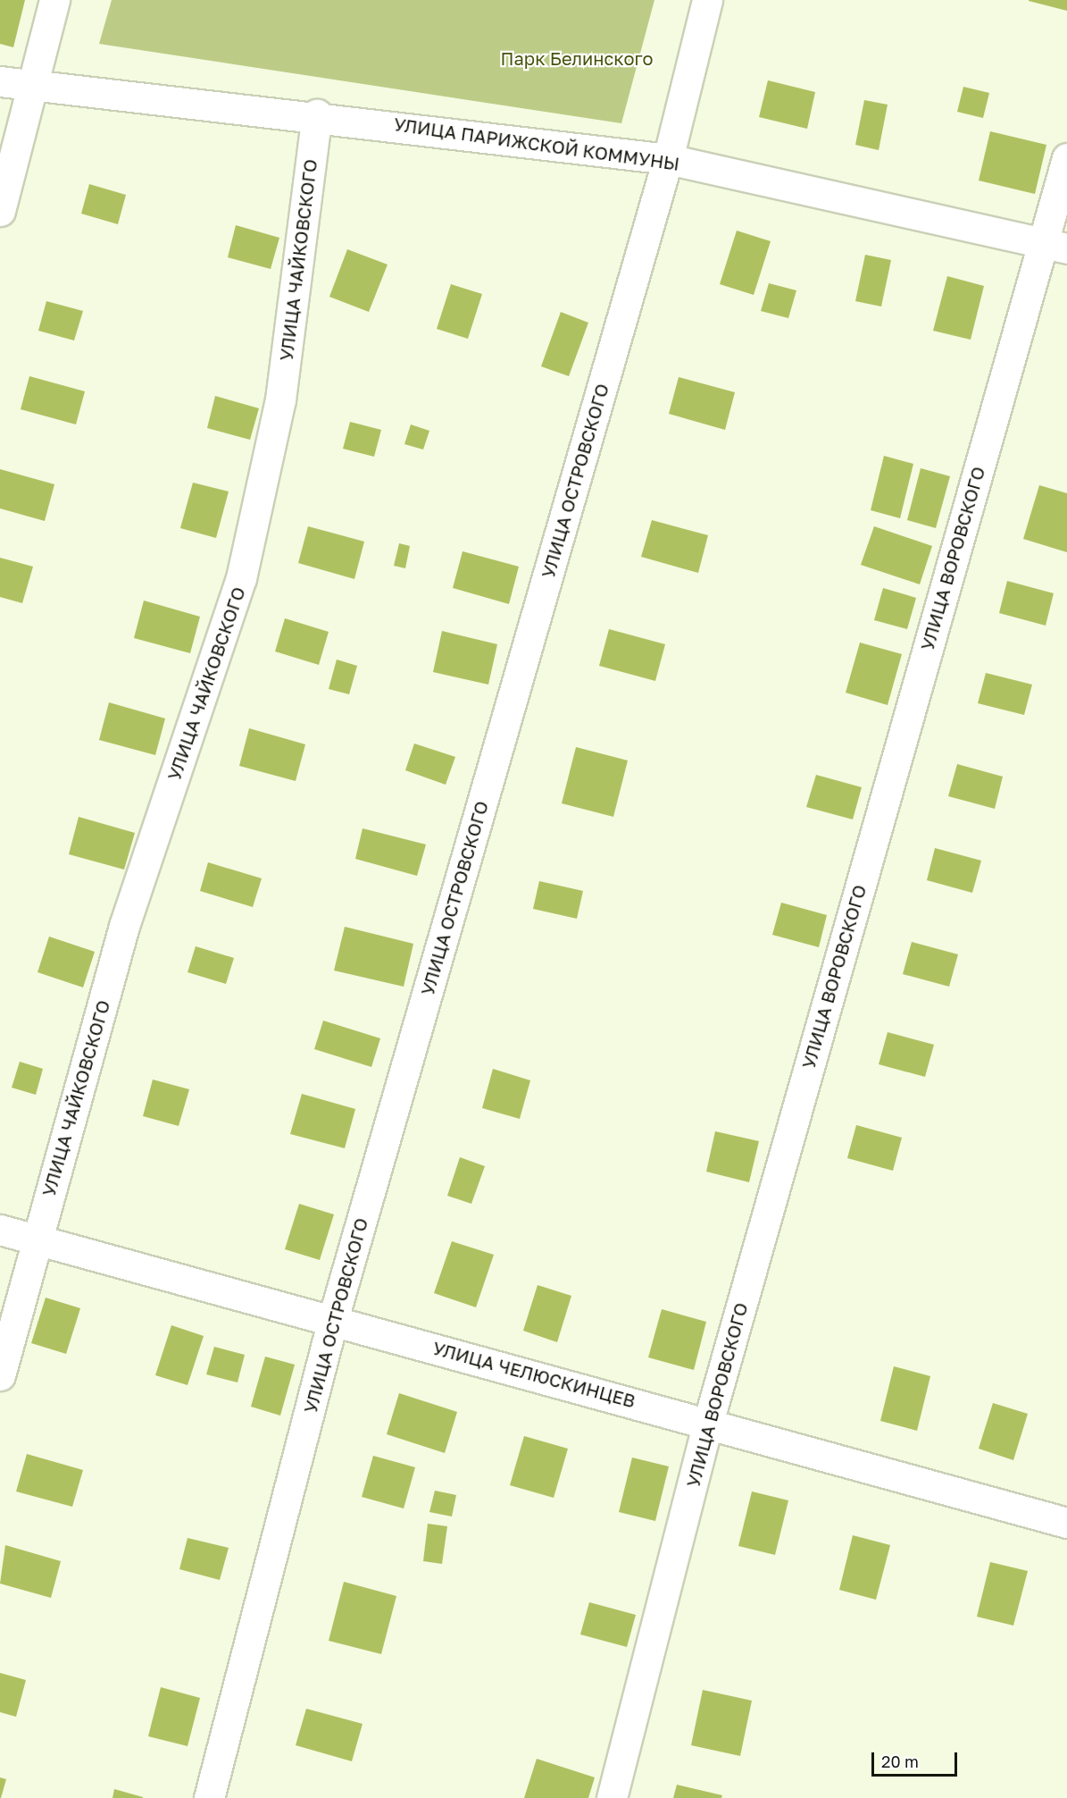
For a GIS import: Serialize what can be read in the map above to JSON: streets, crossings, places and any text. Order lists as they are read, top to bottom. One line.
{"streets":{"street":["УЛИЦА ПАРИЖСКОЙ КОММУНЫ","УЛИЦА ЧАЙКОВСКОГО","УЛИЦА ОСТРОВСКОГО","УЛИЦА ВОРОВСКОГО","УЛИЦА ЧЕЛЮСКИНЦЕВ"]},"crossings":[["УЛИЦА ПАРИЖСКОЙ КОММУНЫ","УЛИЦА ЧАЙКОВСКОГО"],["УЛИЦА ПАРИЖСКОЙ КОММУНЫ","УЛИЦА ОСТРОВСКОГО"],["УЛИЦА ПАРИЖСКОЙ КОММУНЫ","УЛИЦА ВОРОВСКОГО"],["УЛИЦА ЧАЙКОВСКОГО","УЛИЦА ЧЕЛЮСКИНЦЕВ"],["УЛИЦА ОСТРОВСКОГО","УЛИЦА ЧЕЛЮСКИНЦЕВ"],["УЛИЦА ВОРОВСКОГО","УЛИЦА ЧЕЛЮСКИНЦЕВ"]],"parks":["Парк Белинского"],"scale_bar":"20 m"}
